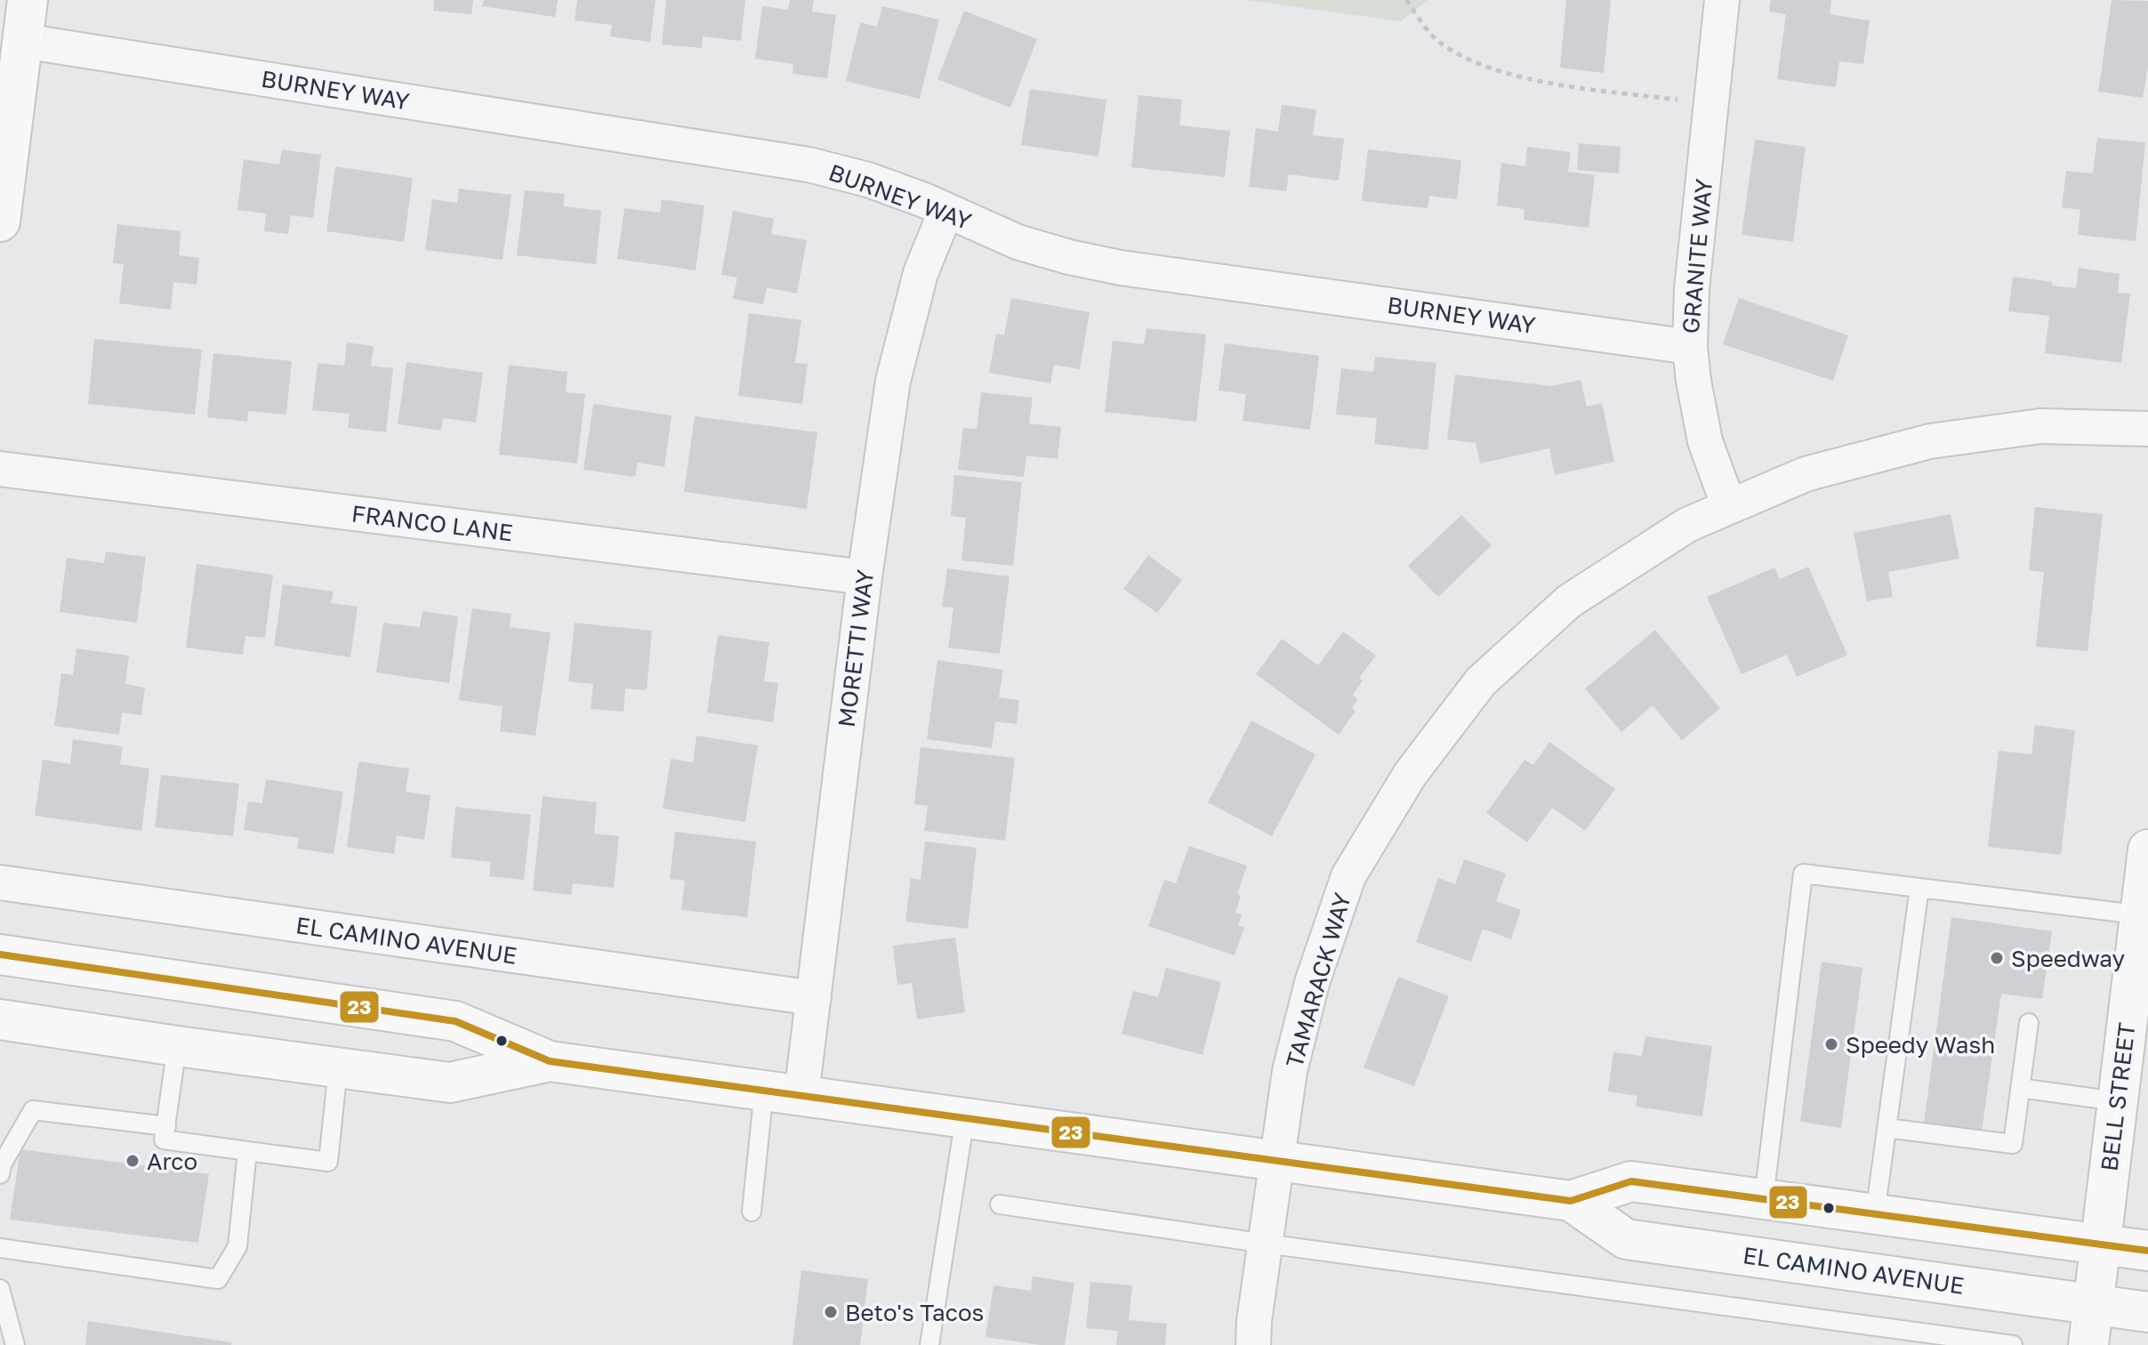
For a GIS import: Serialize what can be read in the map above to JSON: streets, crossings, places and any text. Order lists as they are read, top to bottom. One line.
{"streets":{"main road":["EL CAMINO AVENUE","BELL STREET"],"street":["BURNEY WAY","GRANITE WAY","FRANCO LANE","MORETTI WAY","TAMARACK WAY"]},"crossings":[["BURNEY WAY","GRANITE WAY"],["BURNEY WAY","MORETTI WAY"],["GRANITE WAY","TAMARACK WAY"],["FRANCO LANE","MORETTI WAY"],["MORETTI WAY","EL CAMINO AVENUE"],["EL CAMINO AVENUE","TAMARACK WAY"],["EL CAMINO AVENUE","BELL STREET"]],"places":["Speedway","Speedy Wash","Arco","Beto's Tacos"],"lines":["transit line 23"]}
